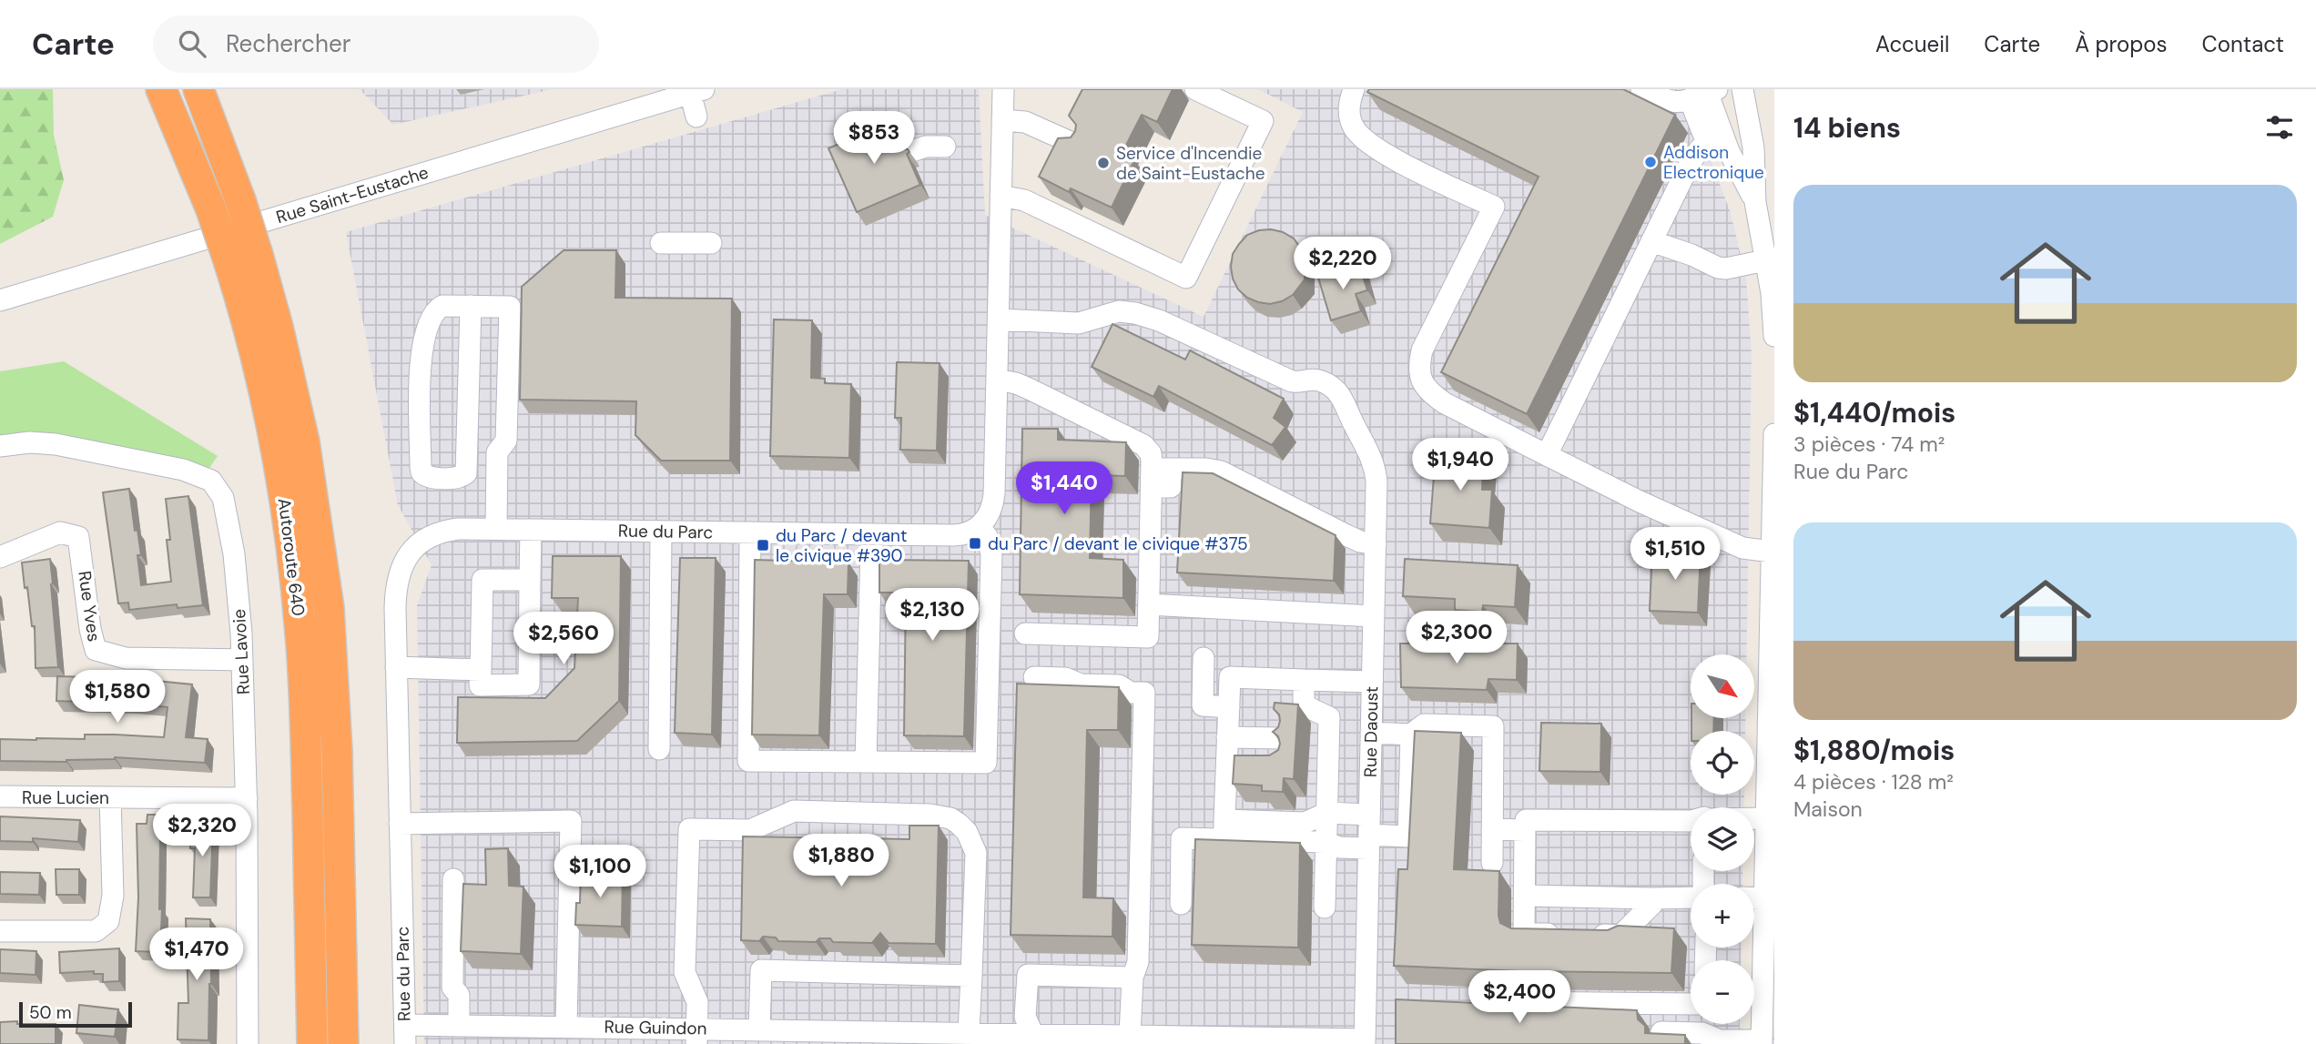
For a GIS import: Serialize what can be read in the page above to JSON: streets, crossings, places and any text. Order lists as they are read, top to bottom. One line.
{"streets":{"highway":["Autoroute 640"],"street":["Rue Saint-Eustache","Rue du Parc","Rue Yves","Rue Lavoie","Rue Daoust","Rue Lucien","Rue Guindon"]},"crossings":[["Rue du Parc","Rue Guindon"],["Rue Yves","Rue Lavoie"],["Rue Lavoie","Rue Lucien"],["Rue Daoust","Rue Guindon"]],"places":{"other":["Addison Electronique","Service d'Incendie de Saint-Eustache"],"transit":["du Parc / devant le civique #375","du Parc / devant le civique #390"]},"scale_bar":"50 m","north":"bottom right","page":{"header":"Carte","search":"Rechercher","nav":["Accueil","Carte","À propos","Contact"],"heading":"14 biens","price":["$853","$2,220","$1,940","$1,440","$1,510","$2,130","$2,300","$2,560","$1,580","$2,320","$1,880","$1,100","$1,470","$2,400"],"list":[{"name":"$1,440/mois","note":"3 pièces · 74 m² · Rue du Parc"},{"name":"$1,880/mois","note":"4 pièces · 128 m² · Maison"}],"map_buttons":["+","−"],"scale":"50 m"}}
